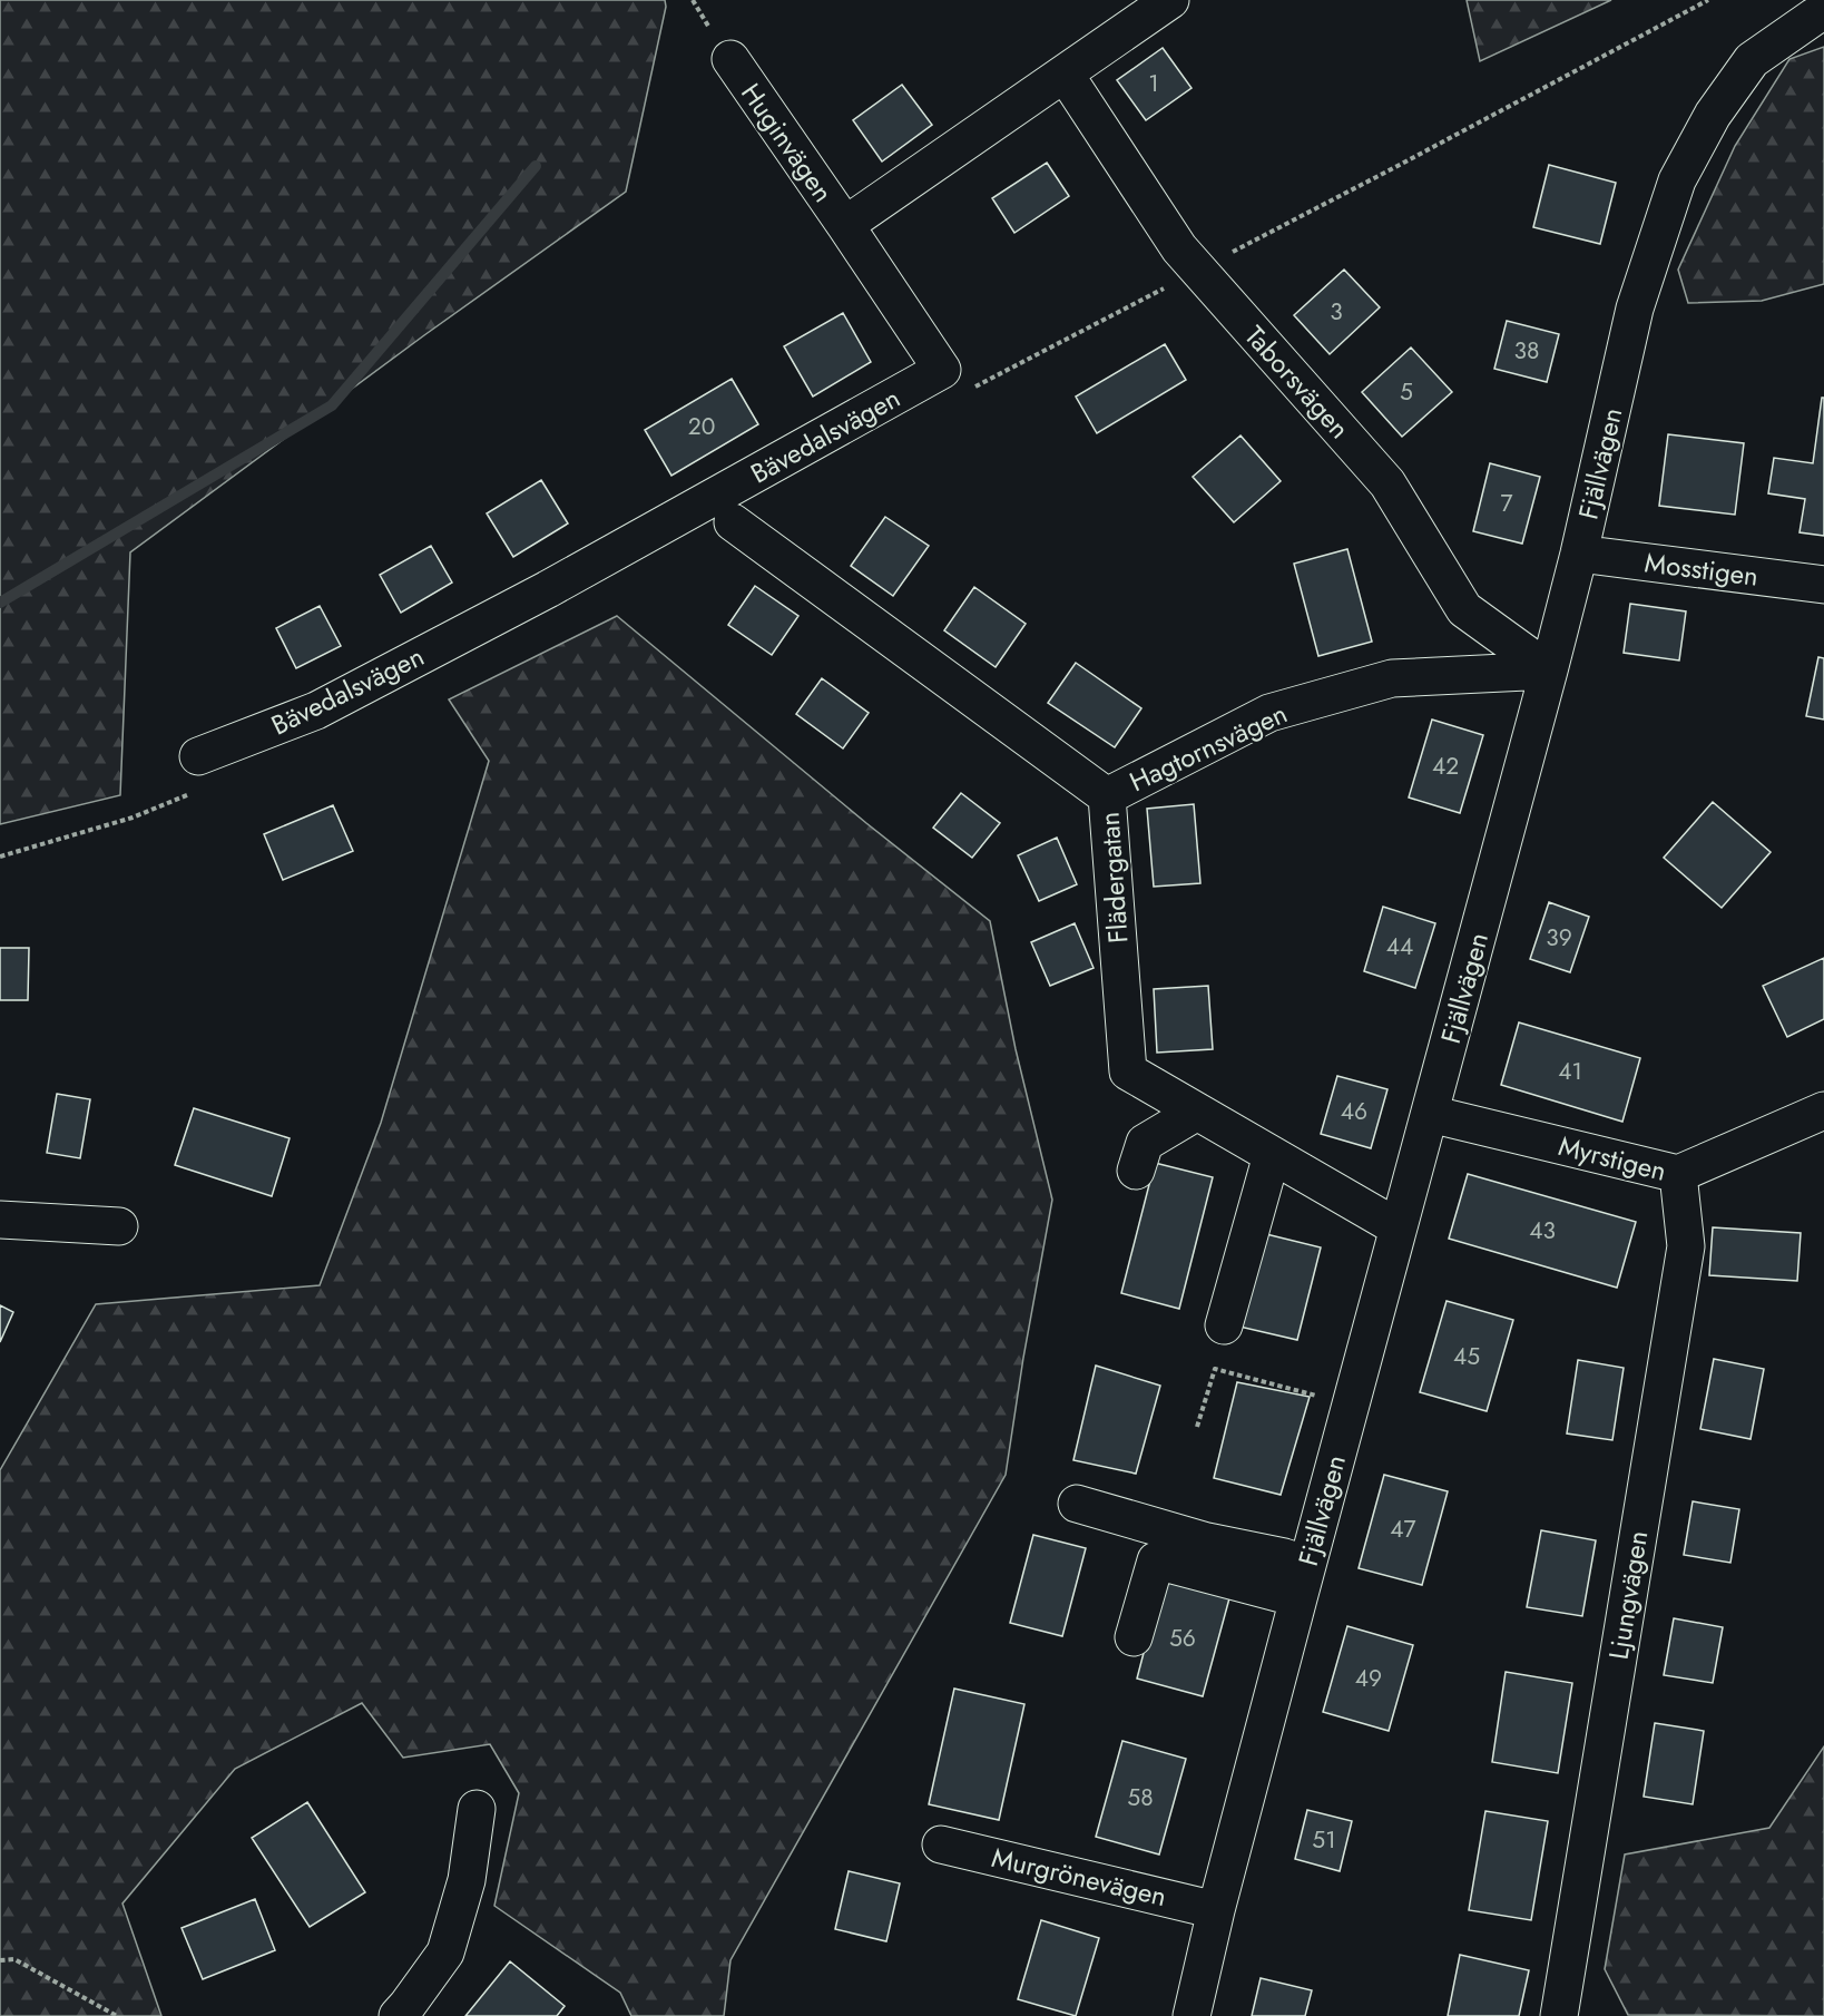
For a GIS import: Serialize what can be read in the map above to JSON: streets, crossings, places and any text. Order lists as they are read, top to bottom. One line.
{"streets":{"street":["Huginvägen","Taborsvägen","Bävedalsvägen","Fjällvägen","Mosstigen","Hagtornsvägen","Flädergatan","Myrstigen","Ljungvägen","Murgrönevägen"]},"crossings":[["Huginvägen","Bävedalsvägen"],["Taborsvägen","Fjällvägen"],["Taborsvägen","Hagtornsvägen"],["Fjällvägen","Mosstigen"],["Fjällvägen","Hagtornsvägen"],["Fjällvägen","Flädergatan"],["Fjällvägen","Myrstigen"],["Fjällvägen","Murgrönevägen"],["Hagtornsvägen","Flädergatan"],["Myrstigen","Ljungvägen"]],"house_numbers":["1","3","38","5","20","7","42","39","44","41","46","43","45","47","56","49","58","51"]}
